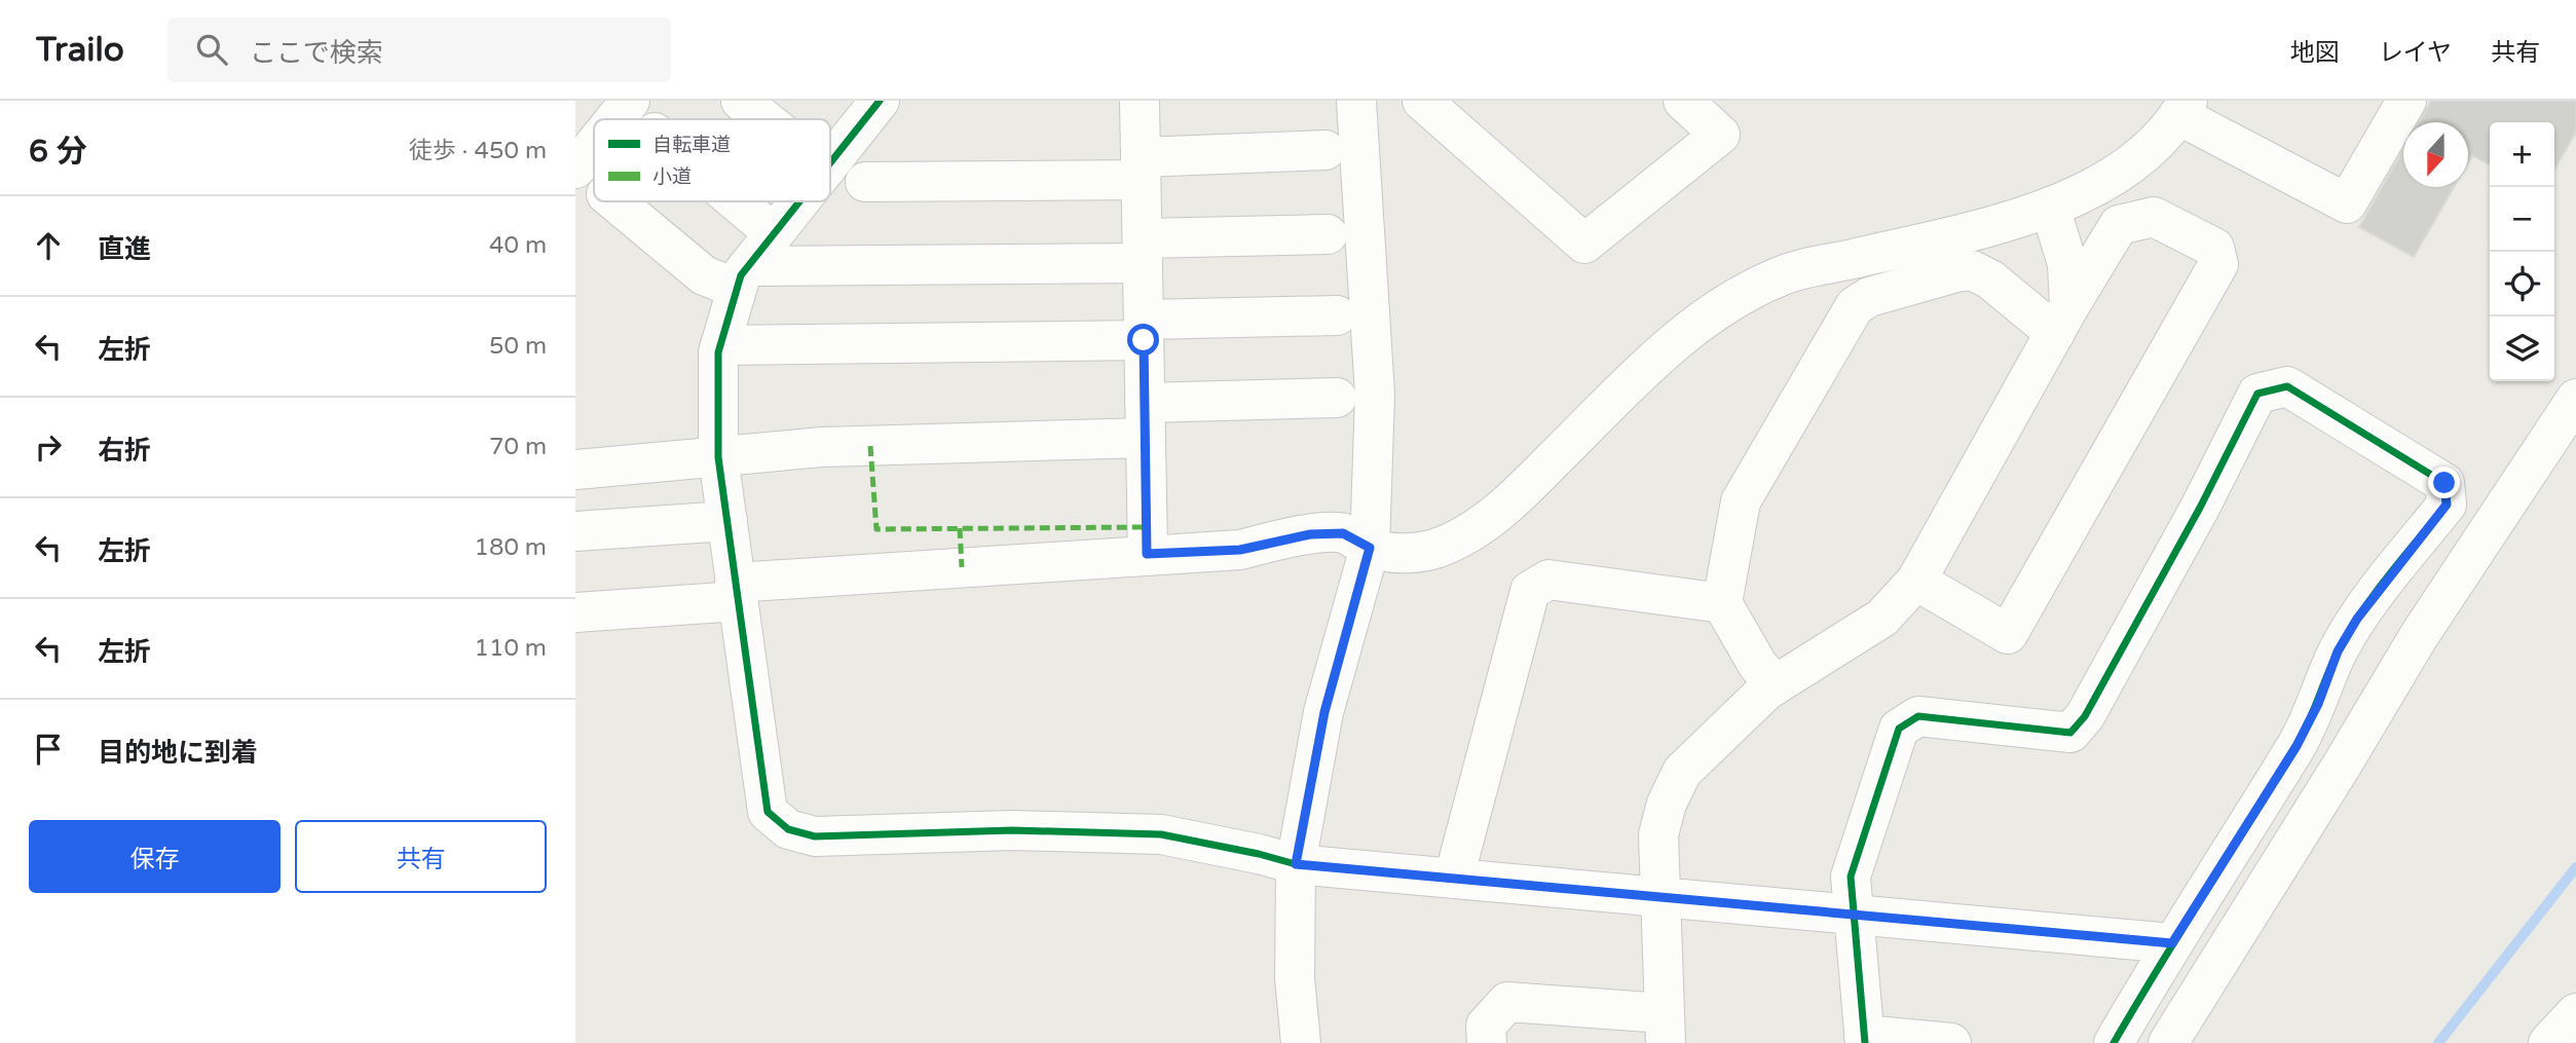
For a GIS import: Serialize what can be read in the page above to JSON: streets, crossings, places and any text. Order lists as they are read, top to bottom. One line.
{"legend":["自転車道","小道"],"north":"bottom","page":{"header":"Trailo","search":"ここで検索","nav":["地図","レイヤ","共有"],"heading":["6 分","徒歩 · 450 m"],"map_buttons":["+","−"],"list":[["直進","40 m"],["左折","50 m"],["右折","70 m"],["左折","180 m"],["左折","110 m"],"目的地に到着"],"buttons":["保存","共有"]}}
